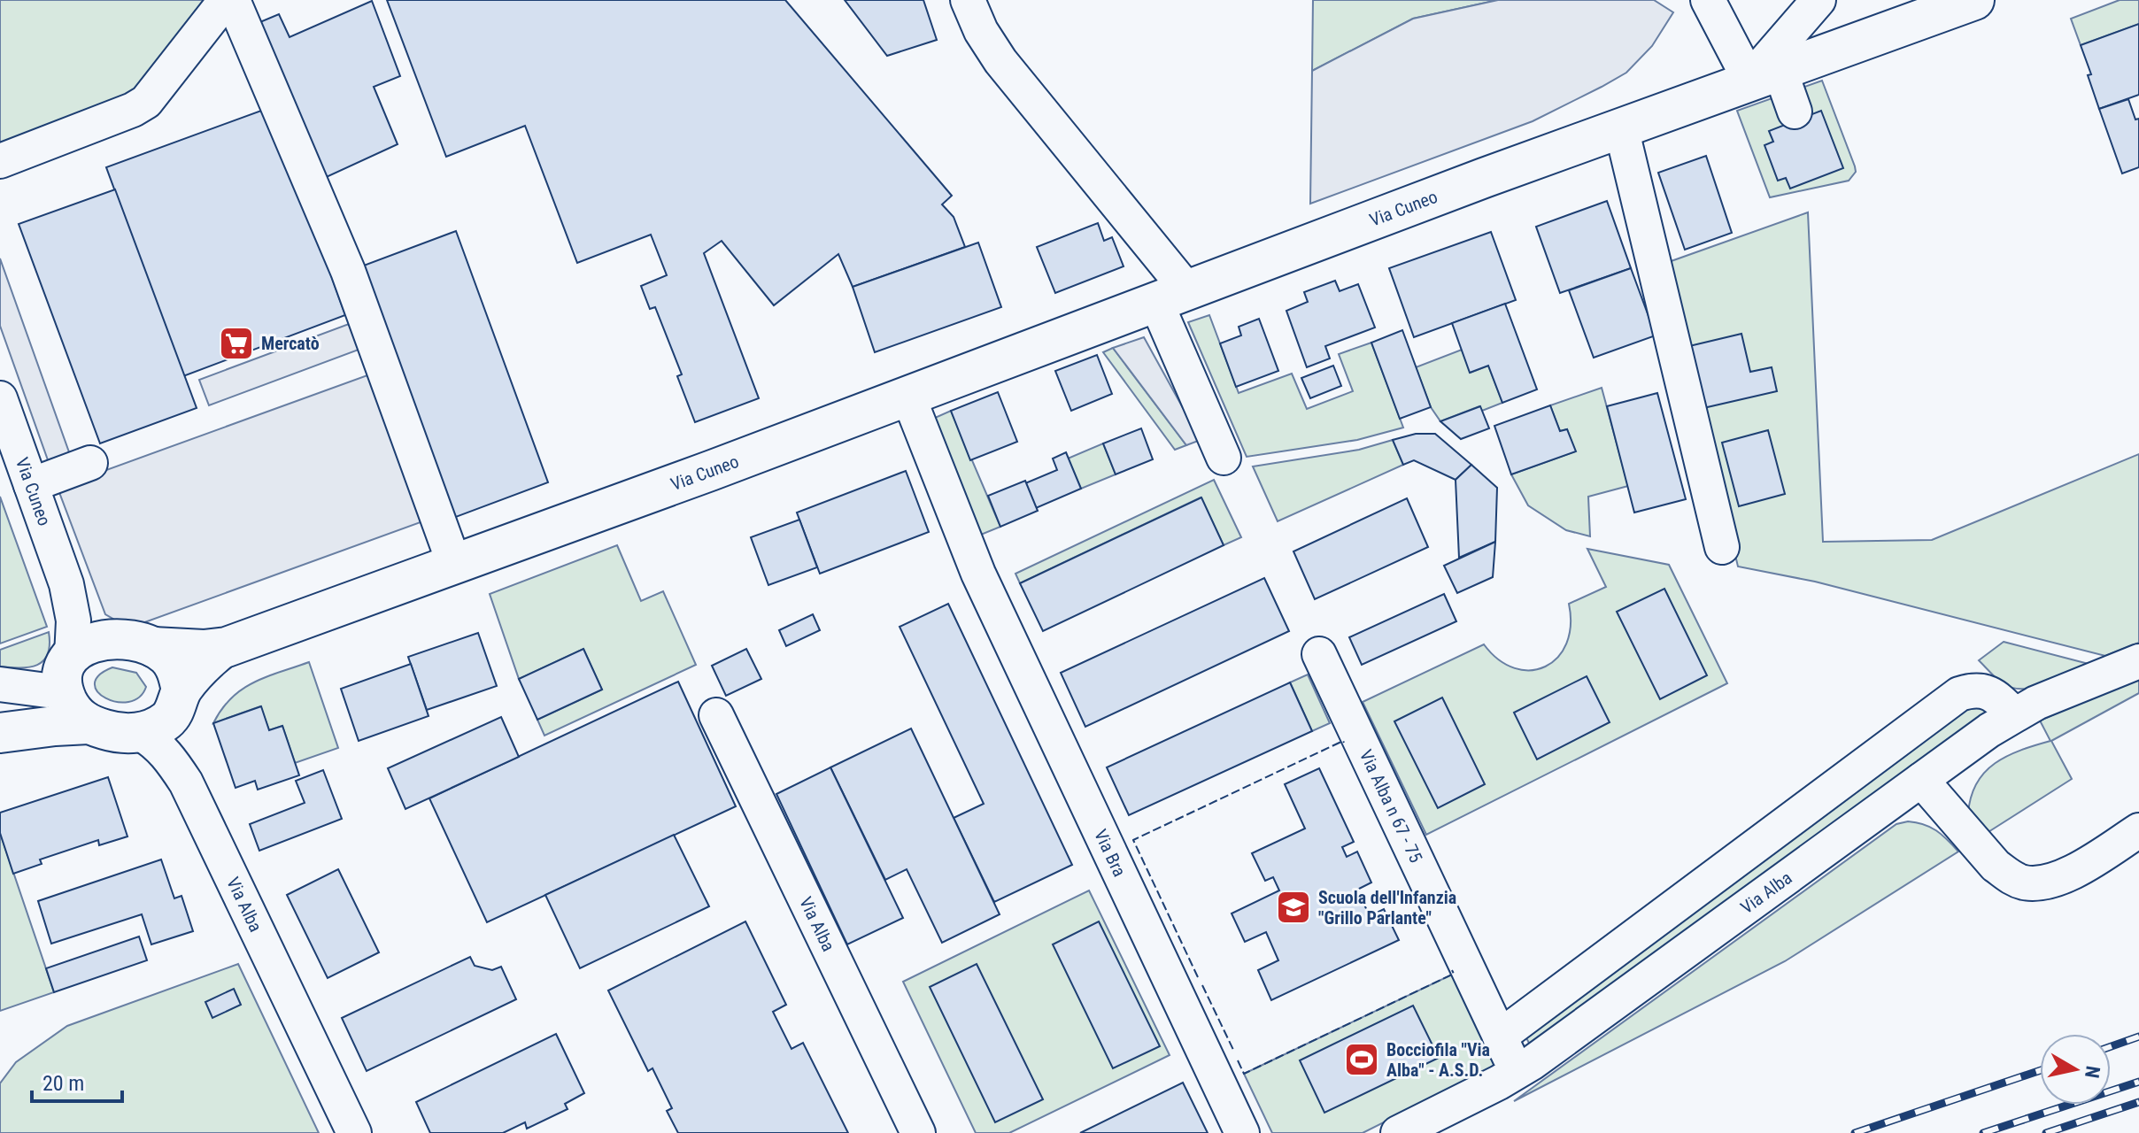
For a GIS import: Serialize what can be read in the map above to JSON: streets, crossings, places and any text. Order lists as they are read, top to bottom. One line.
{"streets":{"main road":["Via Cuneo"],"street":["Via Alba n 67 - 75","Via Bra","Via Alba"]},"crossings":[["Via Cuneo","Via Bra"],["Via Cuneo","Via Alba"],["Via Alba n 67 - 75","Via Alba"]],"places":{"supermarket":["Mercatò"],"school or university":["Scuola dell'Infanzia \"Grillo Parlante\""],"sports":["Bocciofila \"Via Alba\" - A.S.D."]},"scale_bar":"20 m","north":"right"}
